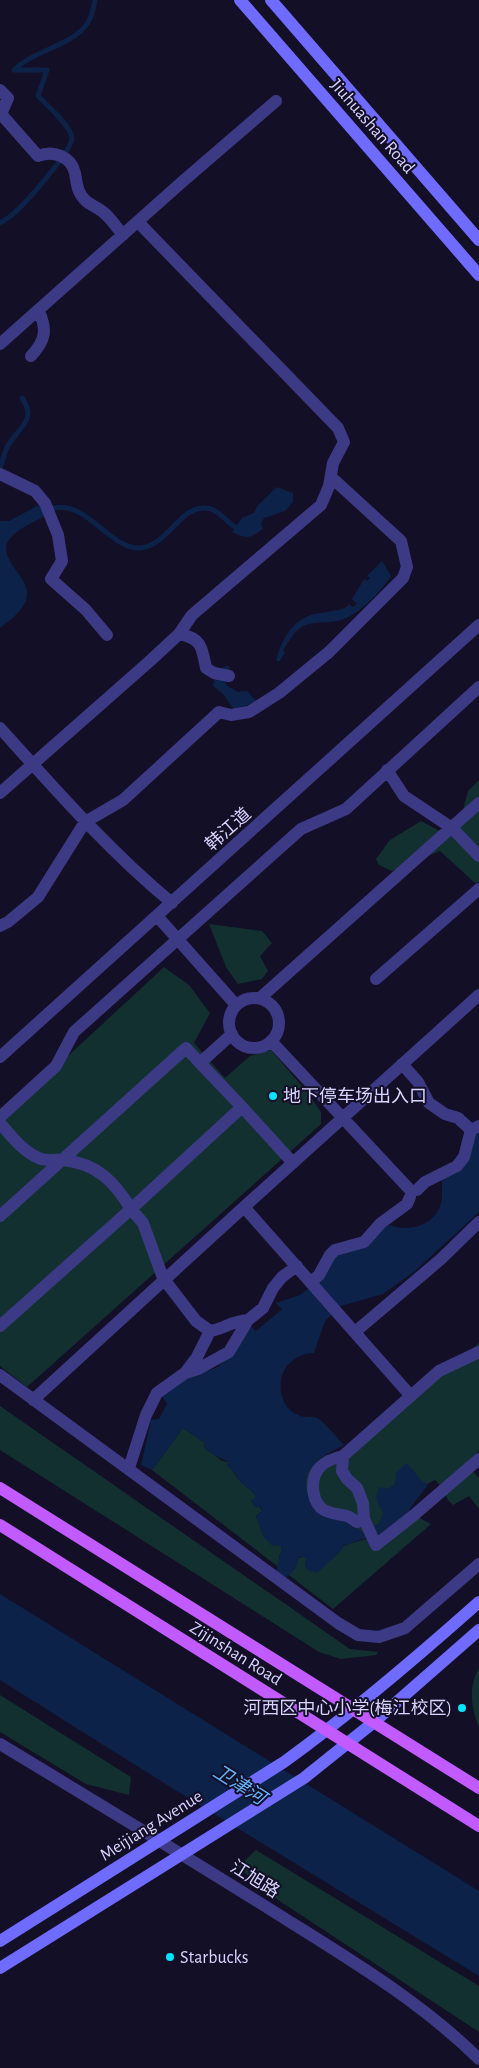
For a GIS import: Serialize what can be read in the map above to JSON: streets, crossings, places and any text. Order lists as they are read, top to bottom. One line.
{"streets":{"main road":["Zijinshan Road"],"street":["Jiuhuashan Road","韩江道","Meijiang Avenue","江旭路"]},"crossings":[["Zijinshan Road","Meijiang Avenue"],["Meijiang Avenue","江旭路"]],"water":["卫津河"],"places":["地下停车场出入口","河西区中心小学(梅江校区)","Starbucks"]}
